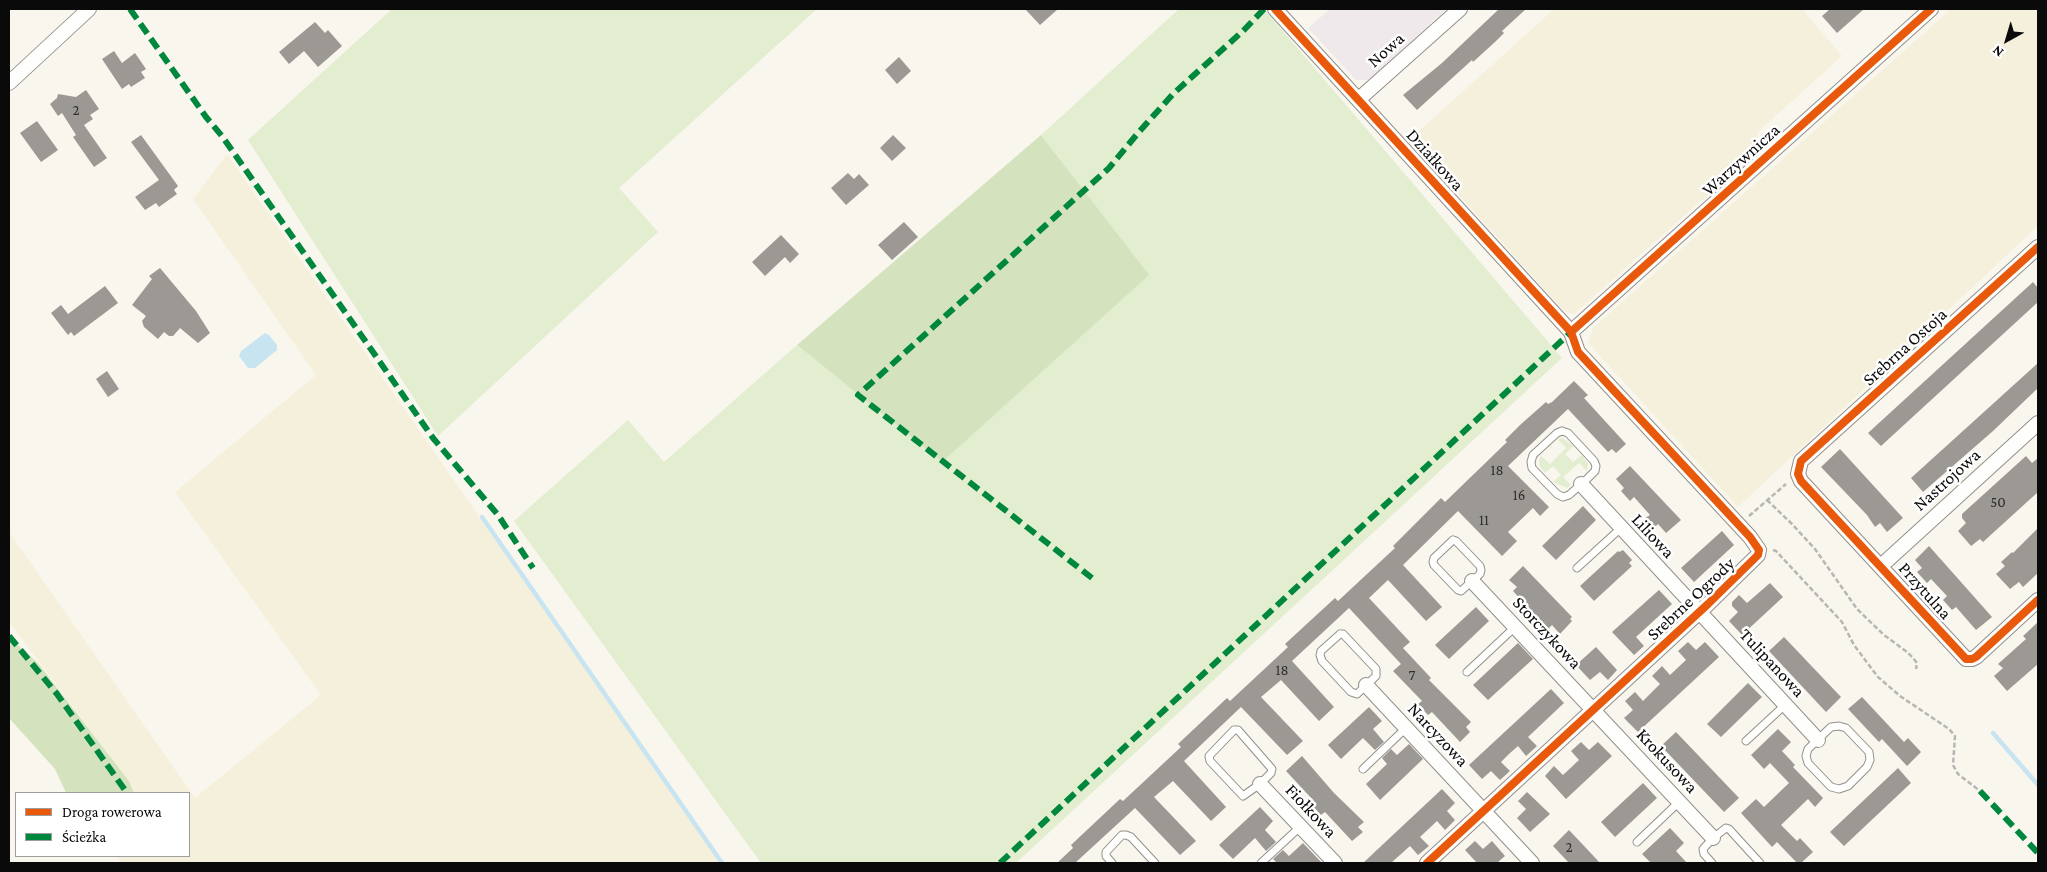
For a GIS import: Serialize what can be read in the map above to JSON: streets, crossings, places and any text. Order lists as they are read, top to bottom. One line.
{"streets":{"street":["Nowa","Działkowa","Warzywnicza","Srebrna Ostoja","Nastrojowa","Liliowa","Przytulna","Srebrne Ogrody","Storczykowa","Tulipanowa","Narcyzowa","Krokusowa","Fiołkowa"]},"crossings":[["Nowa","Działkowa"],["Działkowa","Warzywnicza"],["Srebrna Ostoja","Przytulna"],["Nastrojowa","Przytulna"],["Liliowa","Srebrne Ogrody"],["Liliowa","Tulipanowa"],["Srebrne Ogrody","Storczykowa"],["Srebrne Ogrody","Tulipanowa"],["Srebrne Ogrody","Narcyzowa"],["Srebrne Ogrody","Krokusowa"],["Storczykowa","Krokusowa"]],"house_numbers":["2","18","16","50","11","18","7","2"],"legend":["Droga rowerowa","Ścieżka"],"north":"bottom left"}
